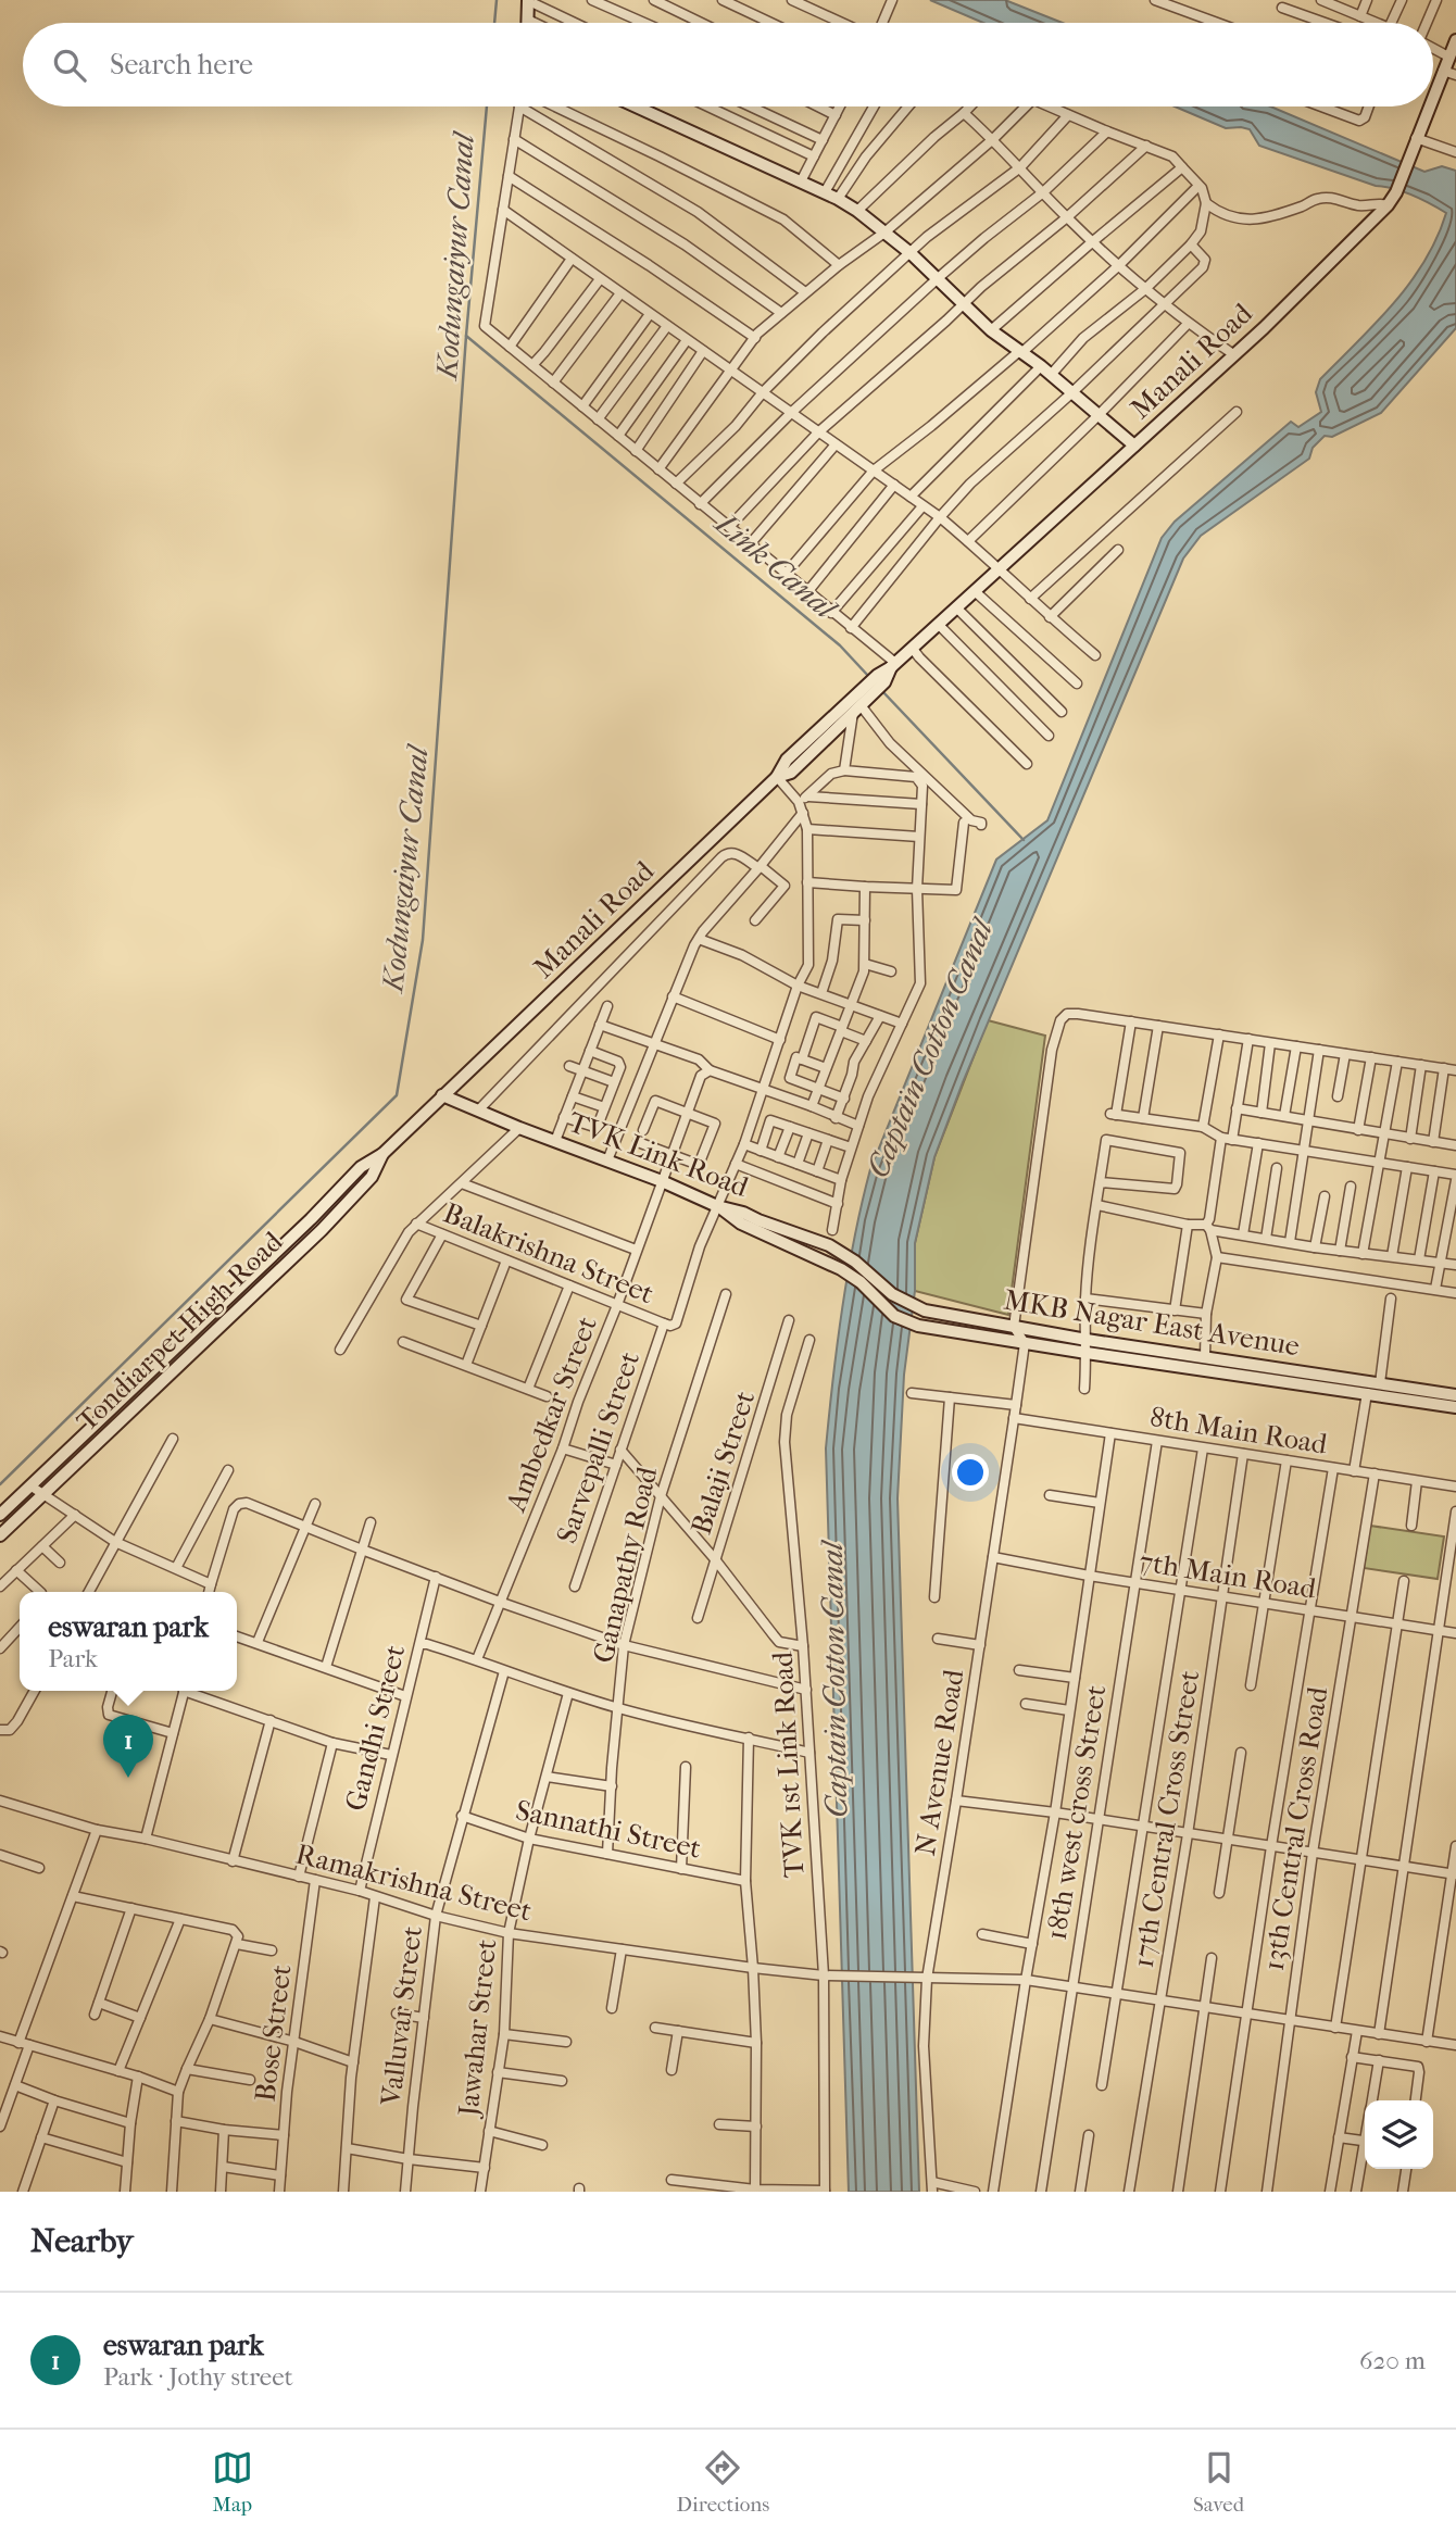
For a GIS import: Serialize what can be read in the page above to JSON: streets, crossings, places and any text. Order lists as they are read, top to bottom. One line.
{"streets":{"main road":["Manali Road","TVK Link Road","MKB Nagar East Avenue","Tondiarpet High Road"],"street":["Balakrishna Street","Ambedkar Street","8th Main Road","Sarvepalli Street","Balaji Street","Ganapathy Road","7th Main Road","Gandhi Street","N Avenue Road","TVK 1st Link Road","18th west cross Street","17th Central Cross Street","Sannathi Street","13th Central Cross Road","Ramakrishna Street","Valluvar Street","Jawahar Street","Bose Street"]},"crossings":[["Manali Road","TVK Link Road"],["Manali Road","Tondiarpet High Road"],["TVK Link Road","MKB Nagar East Avenue"],["TVK Link Road","Tondiarpet High Road"],["TVK Link Road","Ambedkar Street"],["Balakrishna Street","Ambedkar Street"],["Balakrishna Street","Sarvepalli Street"],["8th Main Road","N Avenue Road"],["8th Main Road","18th west cross Street"],["8th Main Road","17th Central Cross Street"],["8th Main Road","13th Central Cross Road"],["Ganapathy Road","Sannathi Street"],["7th Main Road","N Avenue Road"],["7th Main Road","18th west cross Street"],["7th Main Road","17th Central Cross Street"],["7th Main Road","13th Central Cross Road"],["Gandhi Street","Ramakrishna Street"],["N Avenue Road","Ramakrishna Street"],["TVK 1st Link Road","Ramakrishna Street"],["18th west cross Street","Ramakrishna Street"],["17th Central Cross Street","Ramakrishna Street"],["Sannathi Street","Valluvar Street"],["Sannathi Street","Jawahar Street"],["13th Central Cross Road","Ramakrishna Street"],["Ramakrishna Street","Valluvar Street"],["Ramakrishna Street","Jawahar Street"],["Ramakrishna Street","Bose Street"]],"water":["Kodungaiyur Canal","Link Canal","Captain Cotton Canal"],"page":{"search":"Search here","popup":["eswaran park","Park"],"pins":"1","heading":"Nearby","list":[{"mark":"1","name":"eswaran park","note":"Park · Jothy street","value":"620 m"}],"nav":["Map","Directions","Saved"]}}
